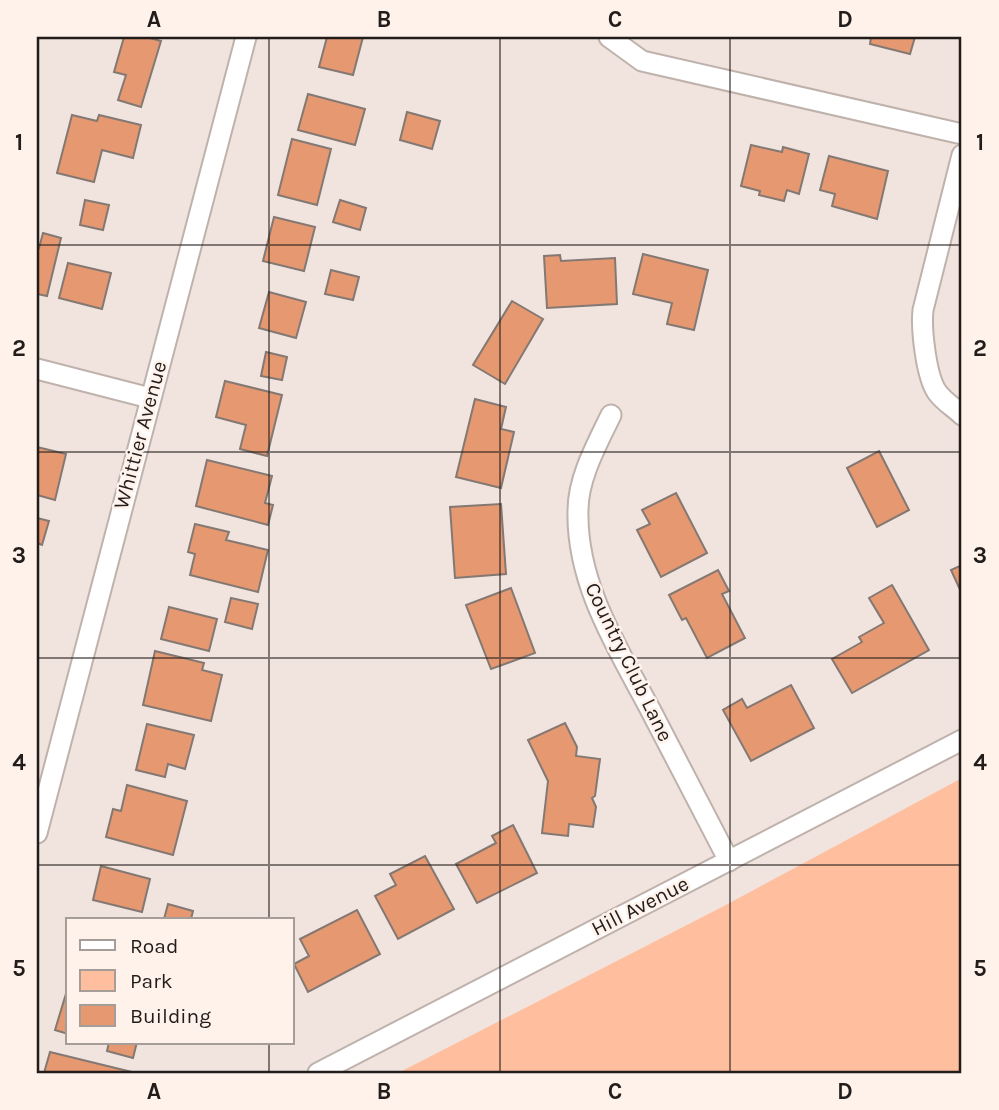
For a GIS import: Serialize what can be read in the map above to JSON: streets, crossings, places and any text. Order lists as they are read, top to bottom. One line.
{"streets":{"street":["Whittier Avenue","Country Club Lane","Hill Avenue"]},"crossings":[["Country Club Lane","Hill Avenue"]],"legend":["Road","Park","Building"],"grid":{"columns":["A","B","C","D"],"rows":["1","2","3","4","5"]}}
